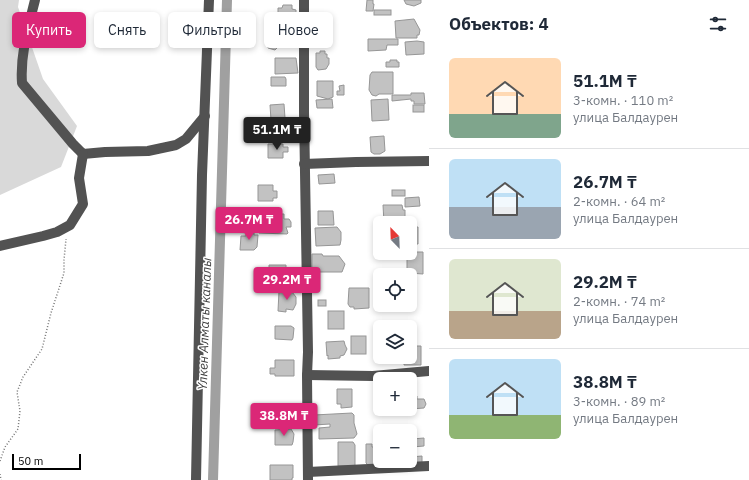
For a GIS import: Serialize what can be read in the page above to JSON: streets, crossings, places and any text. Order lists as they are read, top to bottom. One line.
{"water":["Үлкен Алматы каналы"],"scale_bar":"50 m","north":"top left","page":{"heading":"Объектов: 4","chip":["Купить","Снять","Фильтры","Новое"],"list":[{"name":"51.1M ₸","note":"3-комн. · 110 m² · улица Балдаурен"},{"name":"26.7M ₸","note":"2-комн. · 64 m² · улица Балдаурен"},{"name":"29.2M ₸","note":"2-комн. · 74 m² · улица Балдаурен"},{"name":"38.8M ₸","note":"3-комн. · 89 m² · улица Балдаурен"}],"price":["51.1M ₸","26.7M ₸","29.2M ₸","38.8M ₸"],"map_buttons":["+","−"],"scale":"50 m"}}
